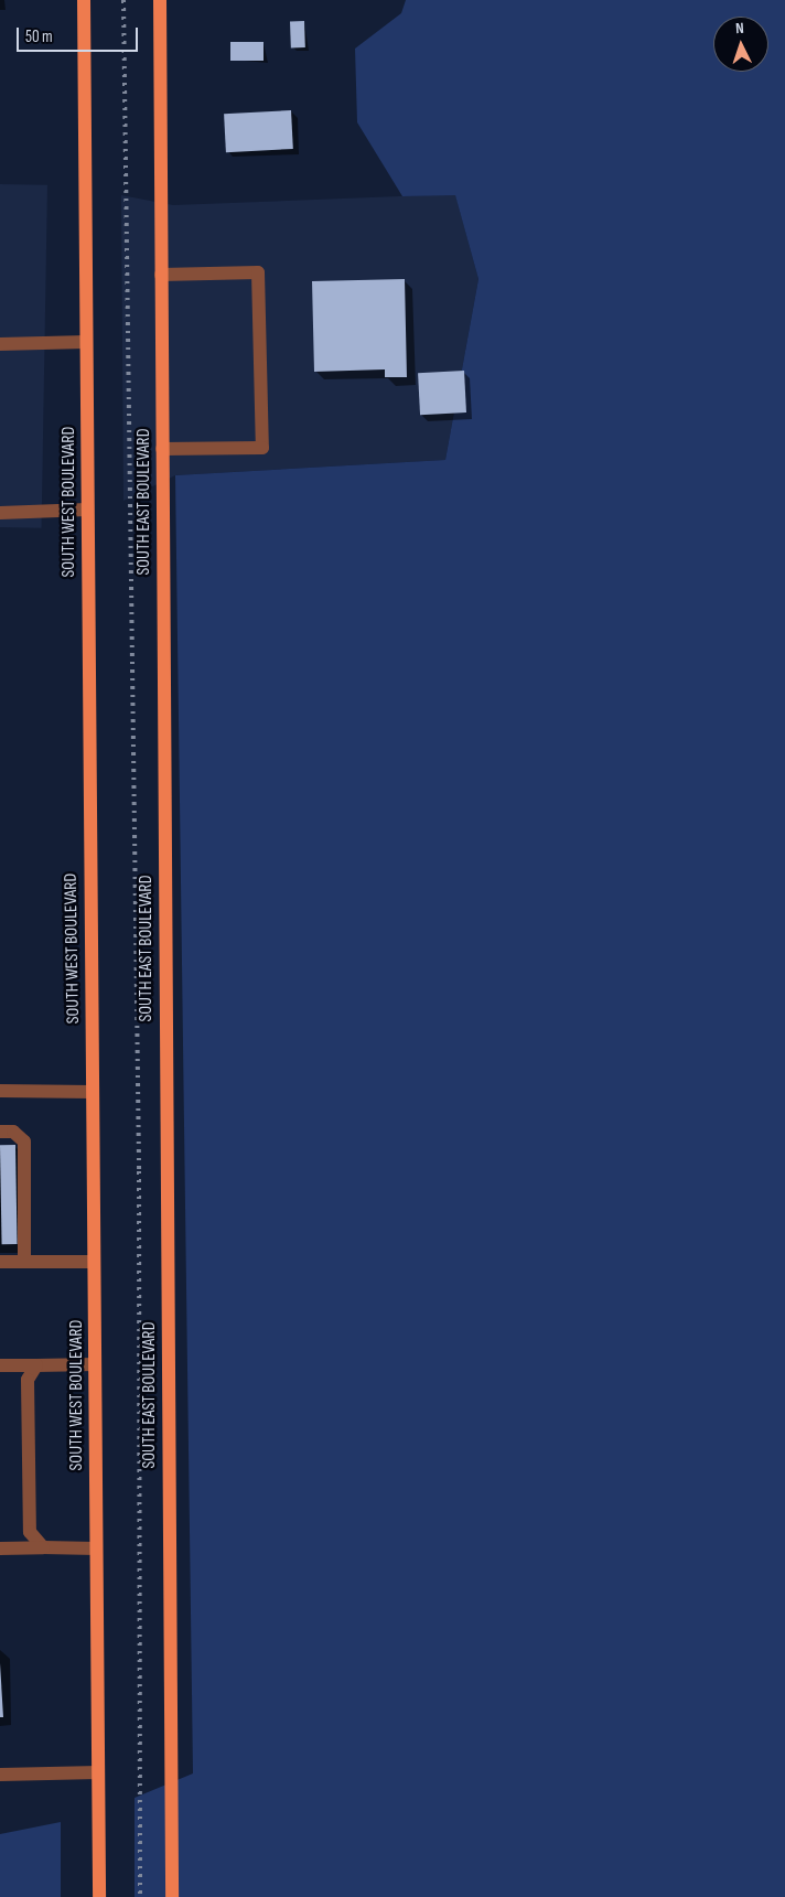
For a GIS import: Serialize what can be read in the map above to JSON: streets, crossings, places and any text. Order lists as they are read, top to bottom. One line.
{"streets":{"main road":["SOUTH WEST BOULEVARD","SOUTH EAST BOULEVARD"]},"scale_bar":"50 m","north":"top"}
